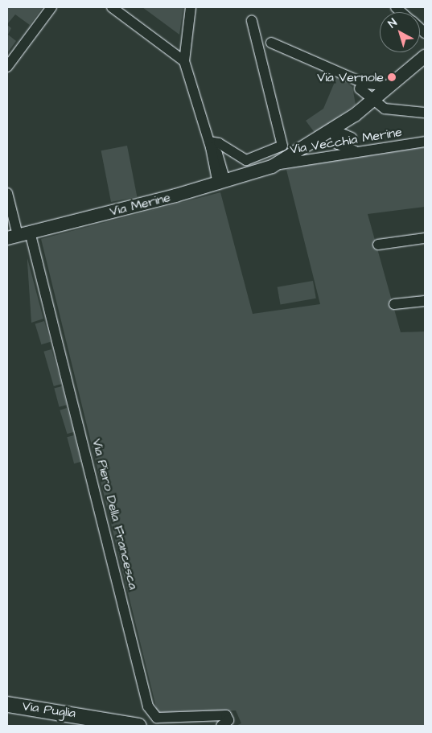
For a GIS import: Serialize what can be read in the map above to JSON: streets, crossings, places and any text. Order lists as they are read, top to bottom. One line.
{"streets":{"highway":["Via Puglia"],"main road":["Via Merine"],"street":["Via Vecchia Merine","Via Piero Della Francesca"]},"crossings":[["Via Vecchia Merine","Via Merine"],["Via Merine","Via Piero Della Francesca"]],"places":["Via Vernole"],"north":"top left"}
